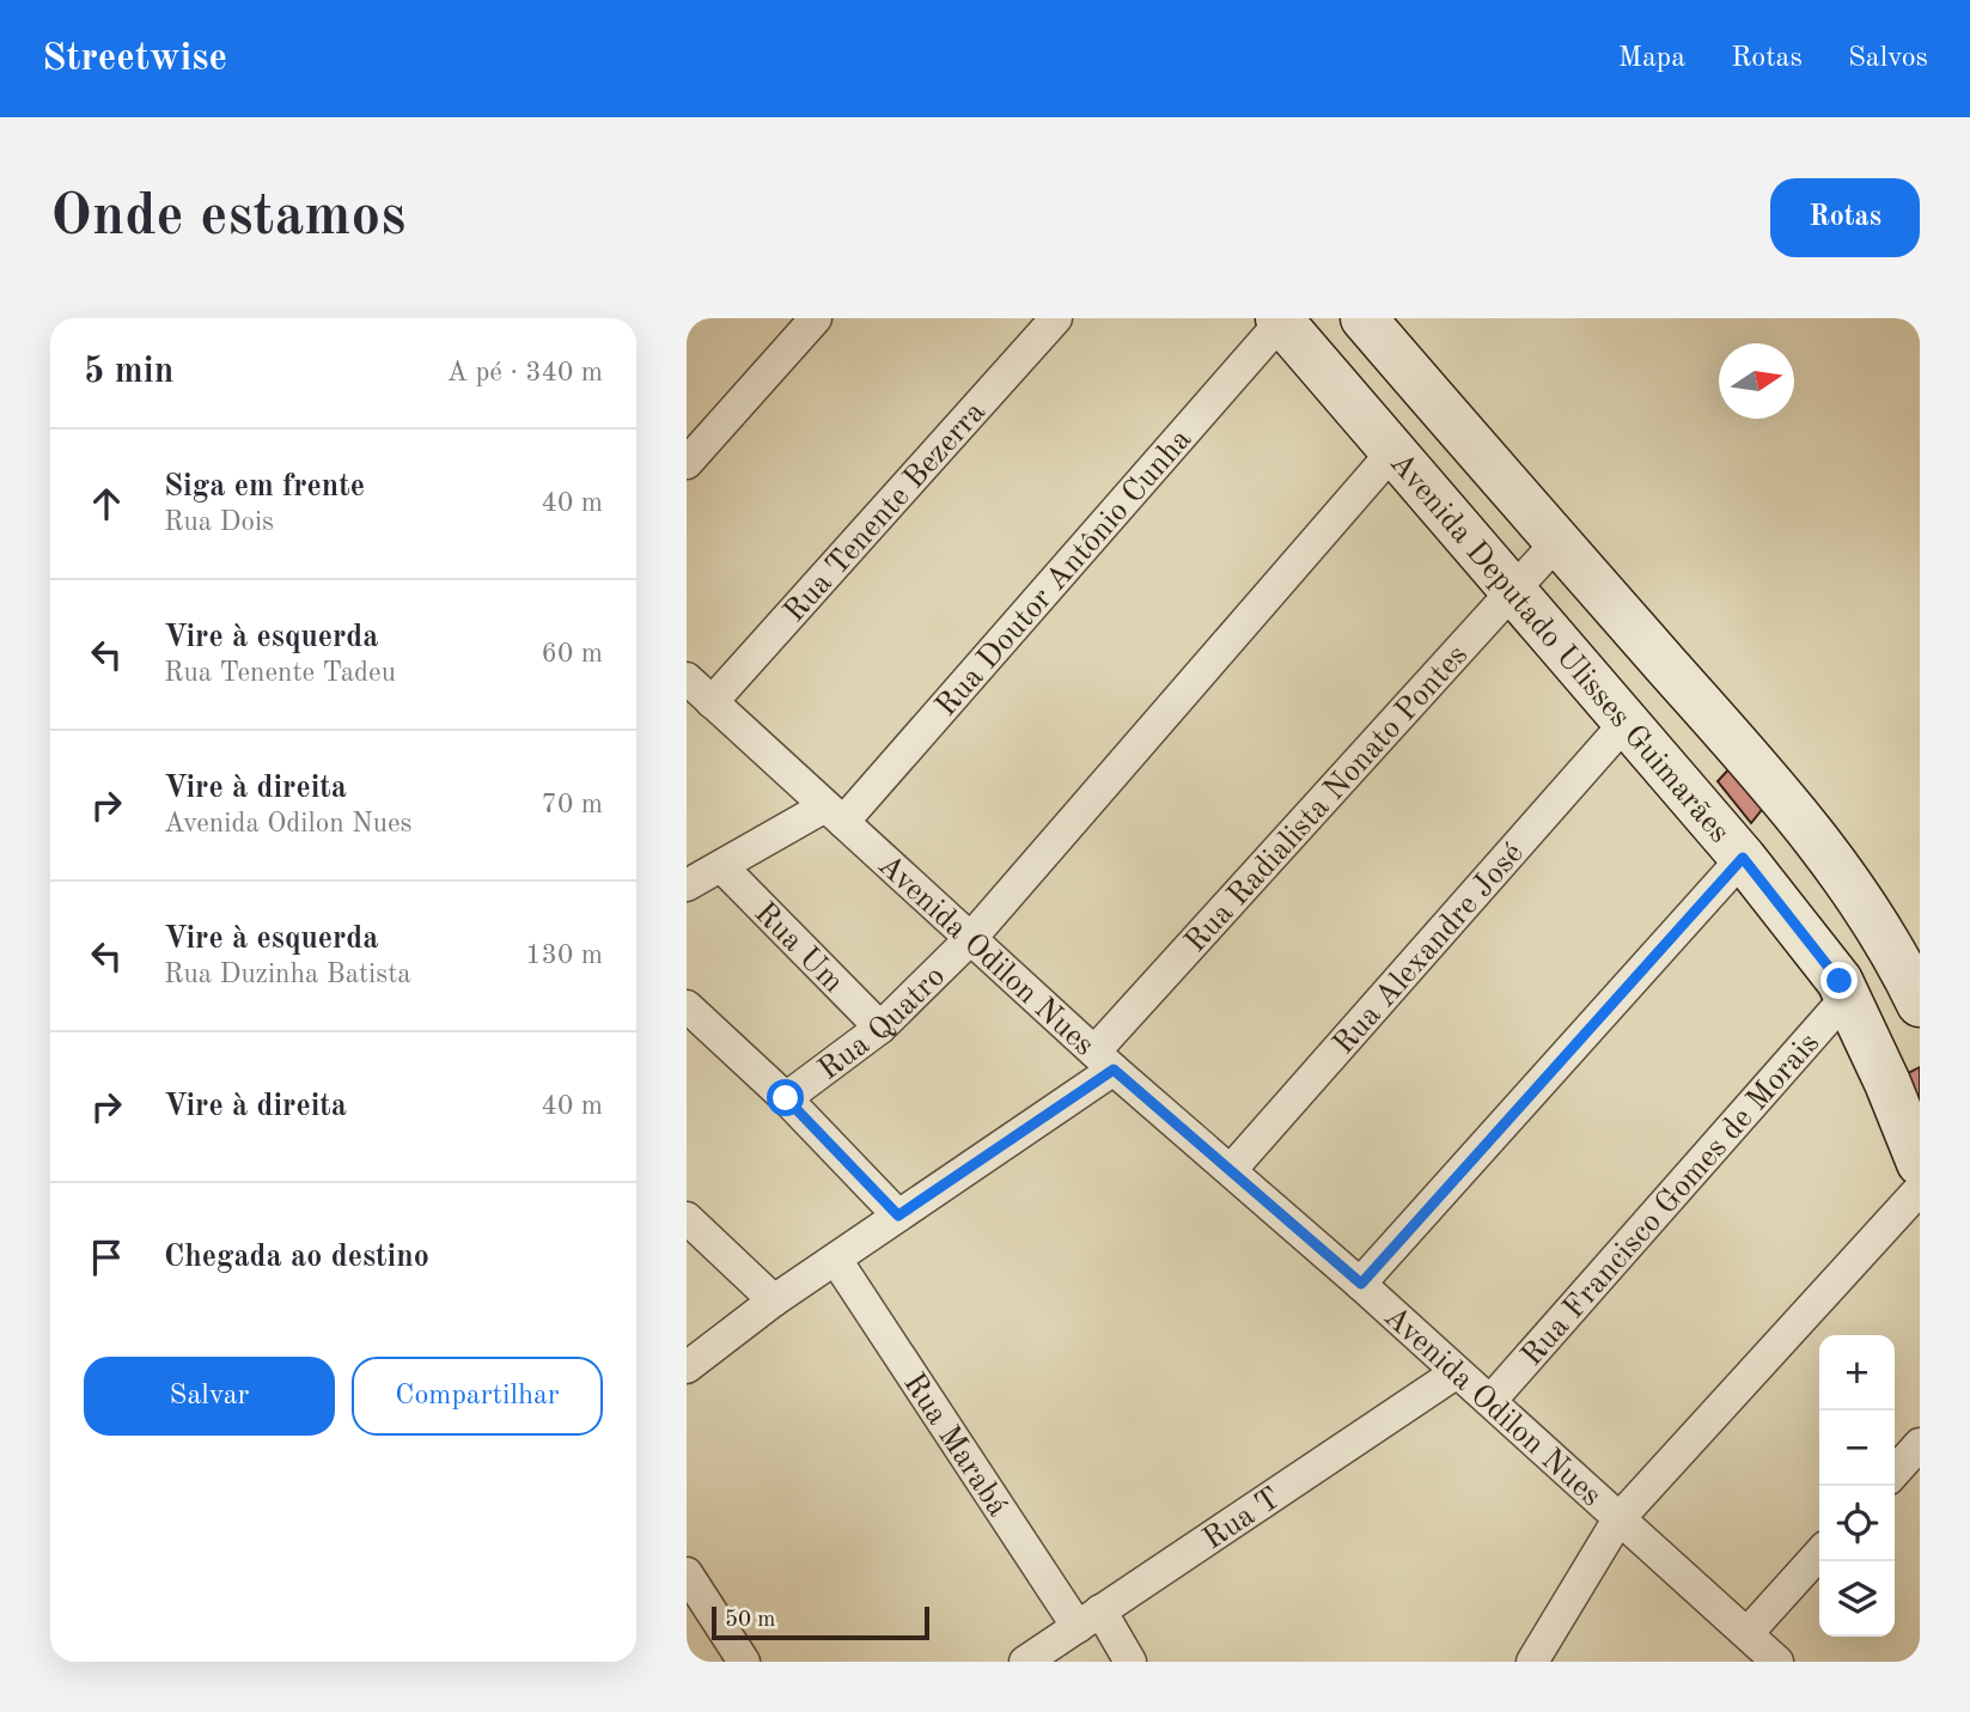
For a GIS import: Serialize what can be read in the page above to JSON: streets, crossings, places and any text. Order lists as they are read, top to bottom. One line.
{"streets":{"street":["Rua Tenente Bezerra","Rua Doutor Antônio Cunha","Avenida Deputado Ulisses Guimarães","Rua Radialista Nonato Pontes","Rua Alexandre José","Rua Um","Avenida Odilon Nues","Rua Quatro","Rua Francisco Gomes de Morais","Rua Marabá","Rua T"]},"crossings":[["Rua Tenente Bezerra","Avenida Odilon Nues"],["Rua Doutor Antônio Cunha","Avenida Deputado Ulisses Guimarães"],["Rua Doutor Antônio Cunha","Rua Um"],["Rua Doutor Antônio Cunha","Avenida Odilon Nues"],["Avenida Deputado Ulisses Guimarães","Rua Radialista Nonato Pontes"],["Avenida Deputado Ulisses Guimarães","Rua Alexandre José"],["Avenida Deputado Ulisses Guimarães","Rua Francisco Gomes de Morais"],["Rua Radialista Nonato Pontes","Avenida Odilon Nues"],["Rua Radialista Nonato Pontes","Rua Marabá"],["Rua Alexandre José","Avenida Odilon Nues"],["Rua Um","Rua Quatro"],["Avenida Odilon Nues","Rua Quatro"],["Avenida Odilon Nues","Rua Francisco Gomes de Morais"],["Avenida Odilon Nues","Rua T"],["Rua Marabá","Rua T"]],"scale_bar":"50 m","north":"right","page":{"header":"Streetwise","nav":["Mapa","Rotas","Salvos"],"buttons":["Rotas",["Salvar","Compartilhar"]],"title":"Onde estamos","heading":["5 min","A pé · 340 m"],"list":[["Siga em frente","Rua Dois","40 m"],["Vire à esquerda","Rua Tenente Tadeu","60 m"],["Vire à direita","Avenida Odilon Nues","70 m"],["Vire à esquerda","Rua Duzinha Batista","130 m"],["Vire à direita","40 m"],"Chegada ao destino"],"map_buttons":["+","−"],"scale":"50 m"}}
